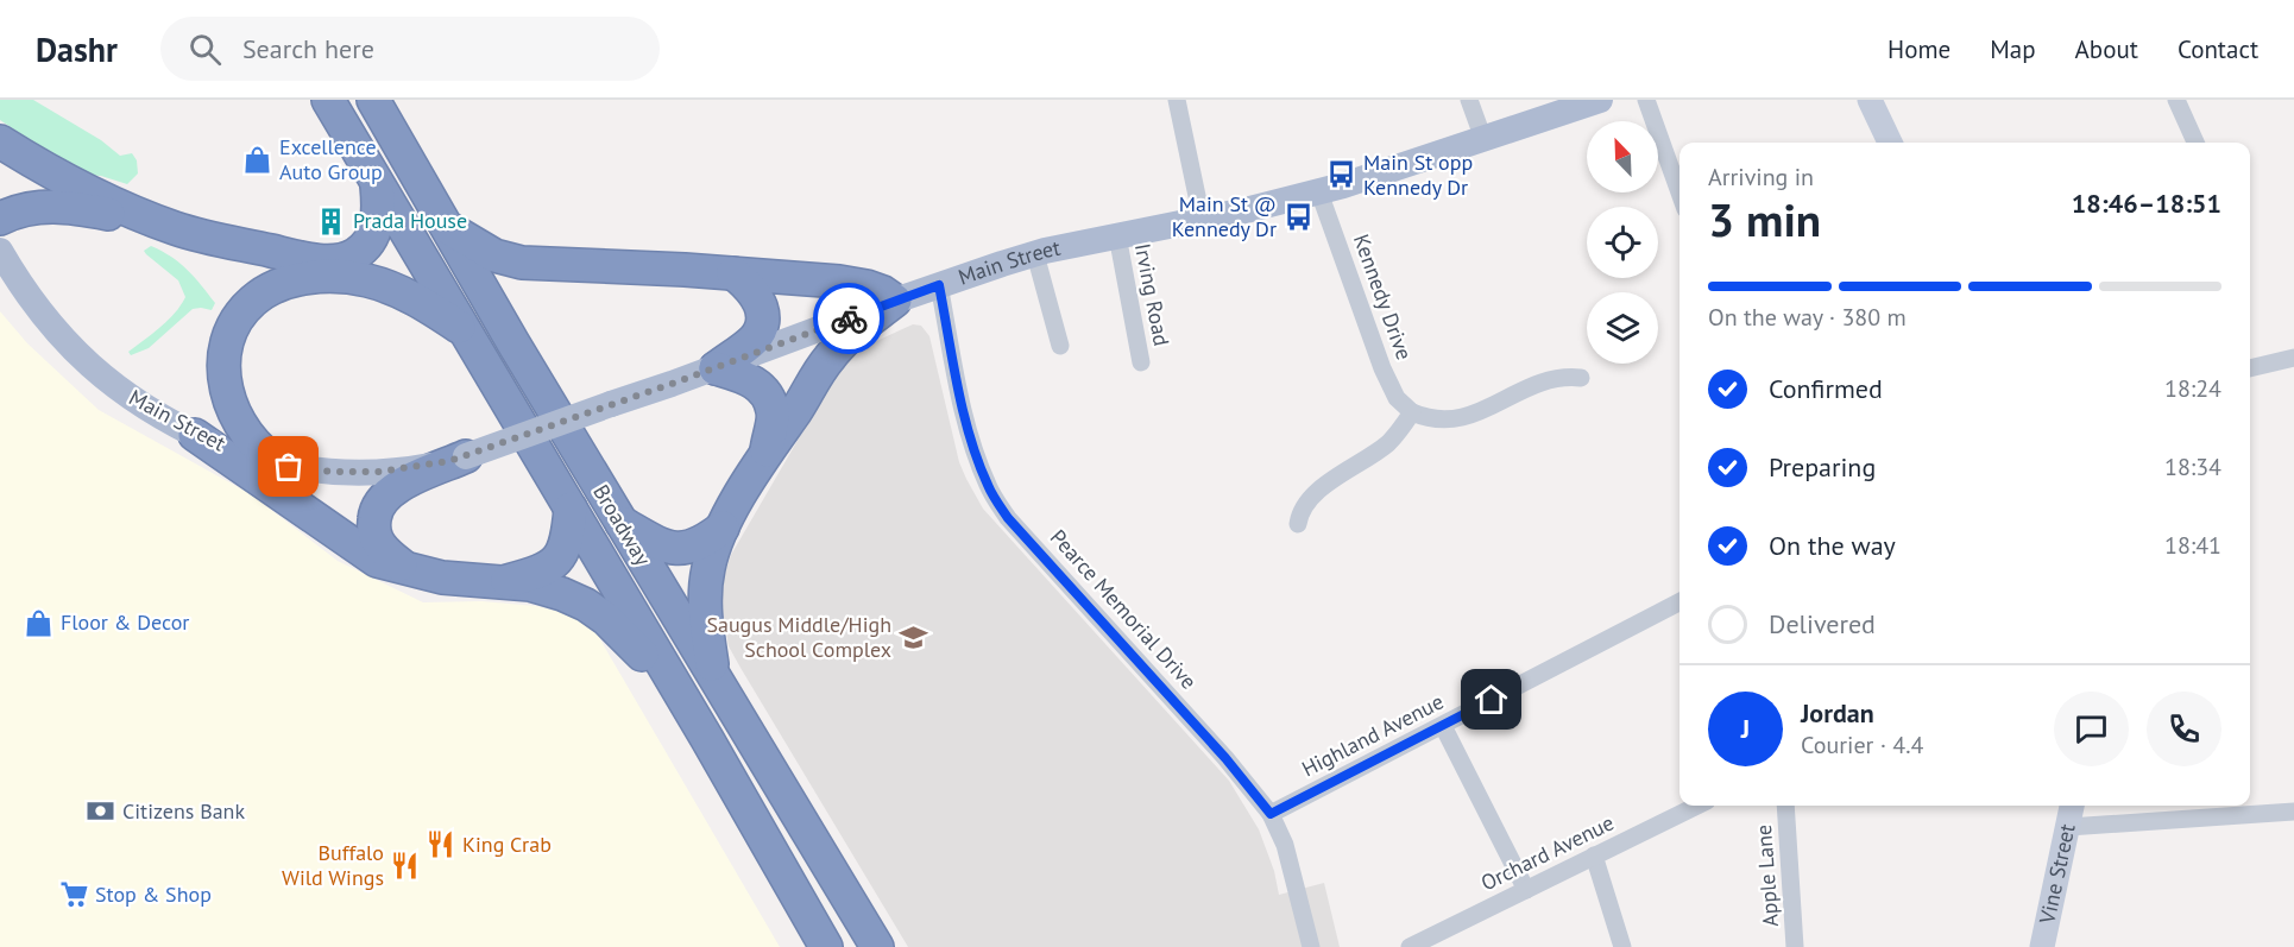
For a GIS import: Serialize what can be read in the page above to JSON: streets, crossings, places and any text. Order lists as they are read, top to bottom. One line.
{"streets":{"highway":["Broadway"],"main road":["Main Street"],"street":["Irving Road","Kennedy Drive","Pearce Memorial Drive","Highland Avenue","Orchard Avenue","Vine Street","Apple Lane"]},"crossings":[["Main Street","Irving Road"],["Main Street","Kennedy Drive"],["Main Street","Pearce Memorial Drive"],["Pearce Memorial Drive","Highland Avenue"]],"places":{"shop":["Excellence Auto Group","Floor & Decor"],"bus stop":["Main St opp Kennedy Dr","Main St @ Kennedy Dr"],"building":["Prada House"],"school or university":["Saugus Middle/High School Complex"],"bank":["Citizens Bank"],"restaurant":["King Crab","Buffalo Wild Wings"],"supermarket":["Stop & Shop"]},"north":"top left","page":{"header":"Dashr","search":"Search here","nav":["Home","Map","About","Contact"],"heading":["3 min","Arriving in","18:46–18:51"],"panel":["Jordan","Courier · 4.4"],"bar":"On the way · 380 m","list":[["Confirmed","18:24"],["Preparing","18:34"],["On the way","18:41"],"Delivered"],"round":"J"}}
